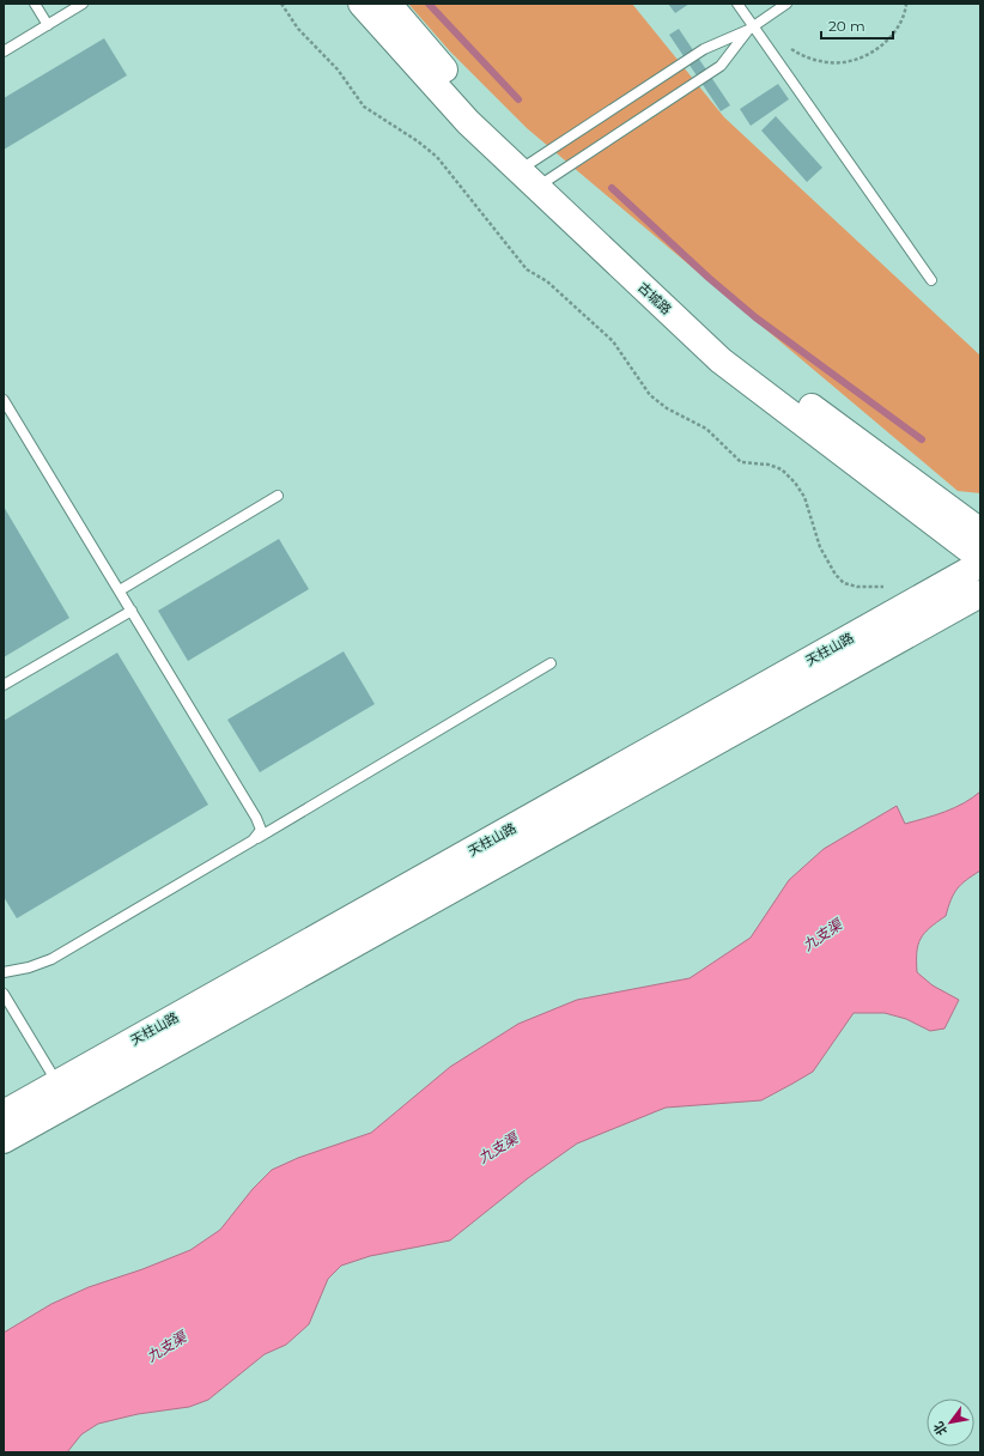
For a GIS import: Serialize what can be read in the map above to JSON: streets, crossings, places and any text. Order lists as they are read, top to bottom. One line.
{"streets":{"street":["古城路","天柱山路"]},"water":["九支渠"],"scale_bar":"20 m","north":"bottom left"}
